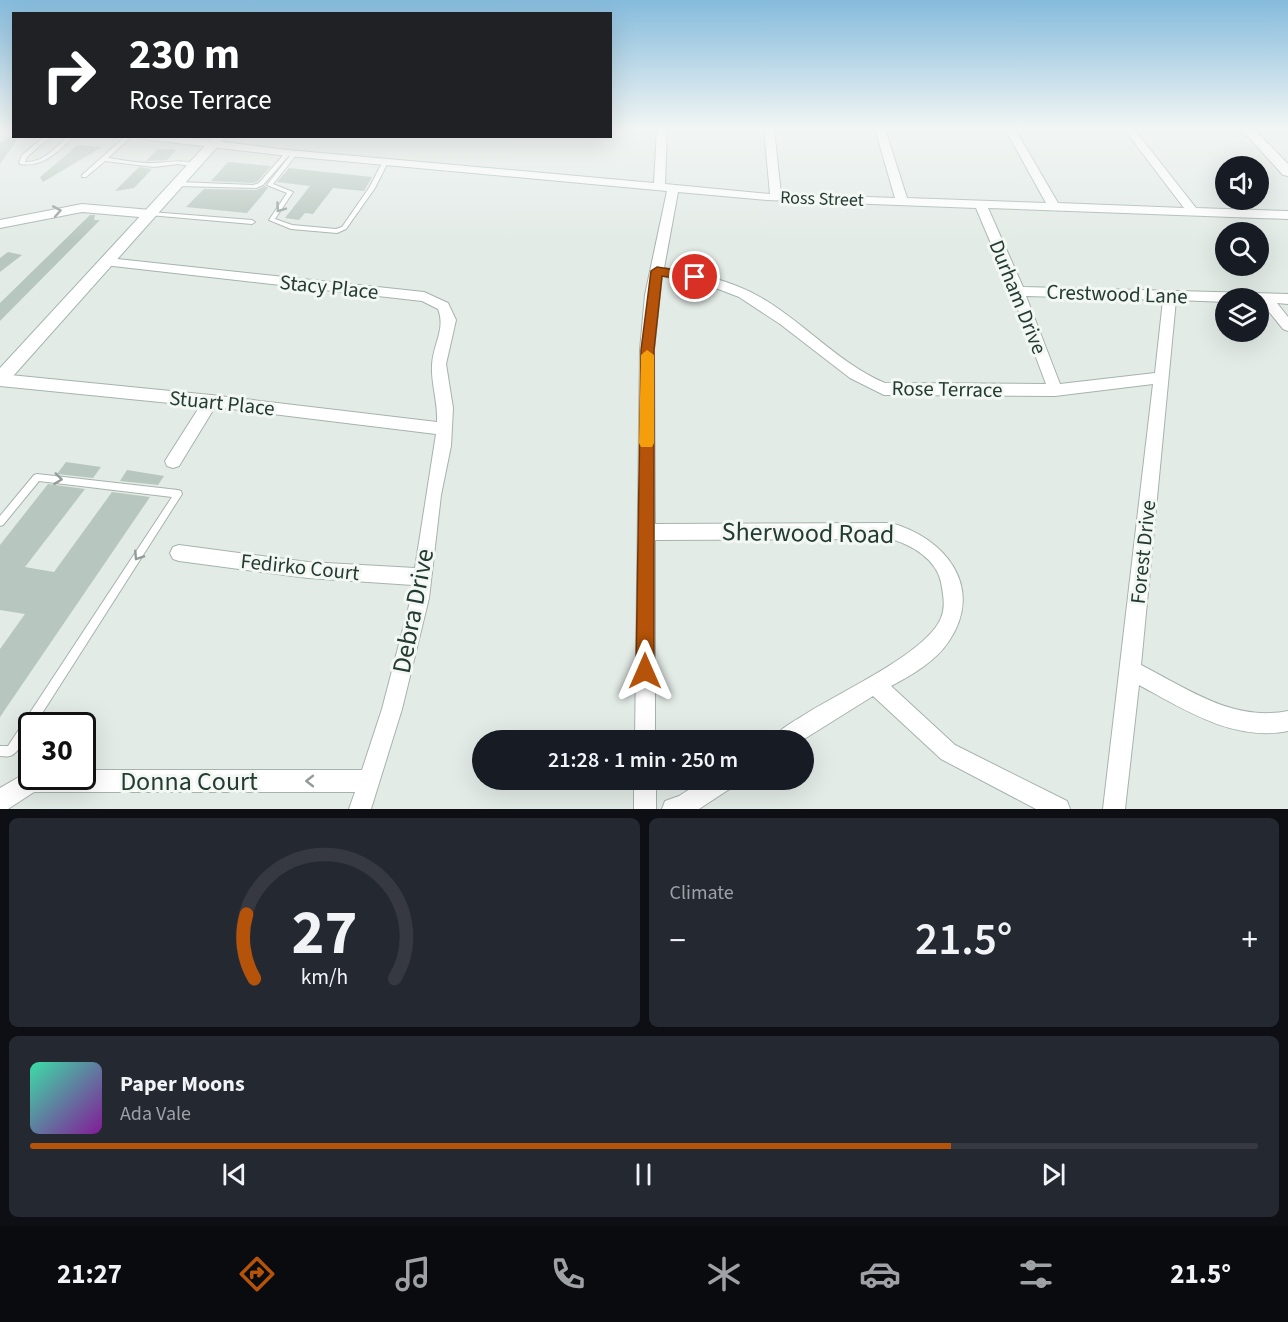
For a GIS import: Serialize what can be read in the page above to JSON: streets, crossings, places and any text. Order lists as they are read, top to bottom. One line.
{"streets":{"street":["Ross Street","Stacy Place","Crestwood Lane","Durham Drive","Rose Terrace","Stuart Place","Sherwood Road","Forest Drive","Fedirko Court","Debra Drive","Donna Court"]},"crossings":[["Ross Street","Durham Drive"],["Stacy Place","Debra Drive"],["Crestwood Lane","Durham Drive"],["Crestwood Lane","Forest Drive"],["Durham Drive","Rose Terrace"],["Rose Terrace","Forest Drive"],["Stuart Place","Debra Drive"],["Fedirko Court","Debra Drive"],["Debra Drive","Donna Court"]],"one_way":["Donna Court"],"page":{"turn":["230 m","Rose Terrace"],"limit":"30","trip":"21:28 · 1 min · 250 m","tile":"Climate","heat":["−","21.5°","+"],"song":["Paper Moons","Ada Vale"],"tabs":["21:27","21.5°"],"gauge":["27","km/h"]}}
